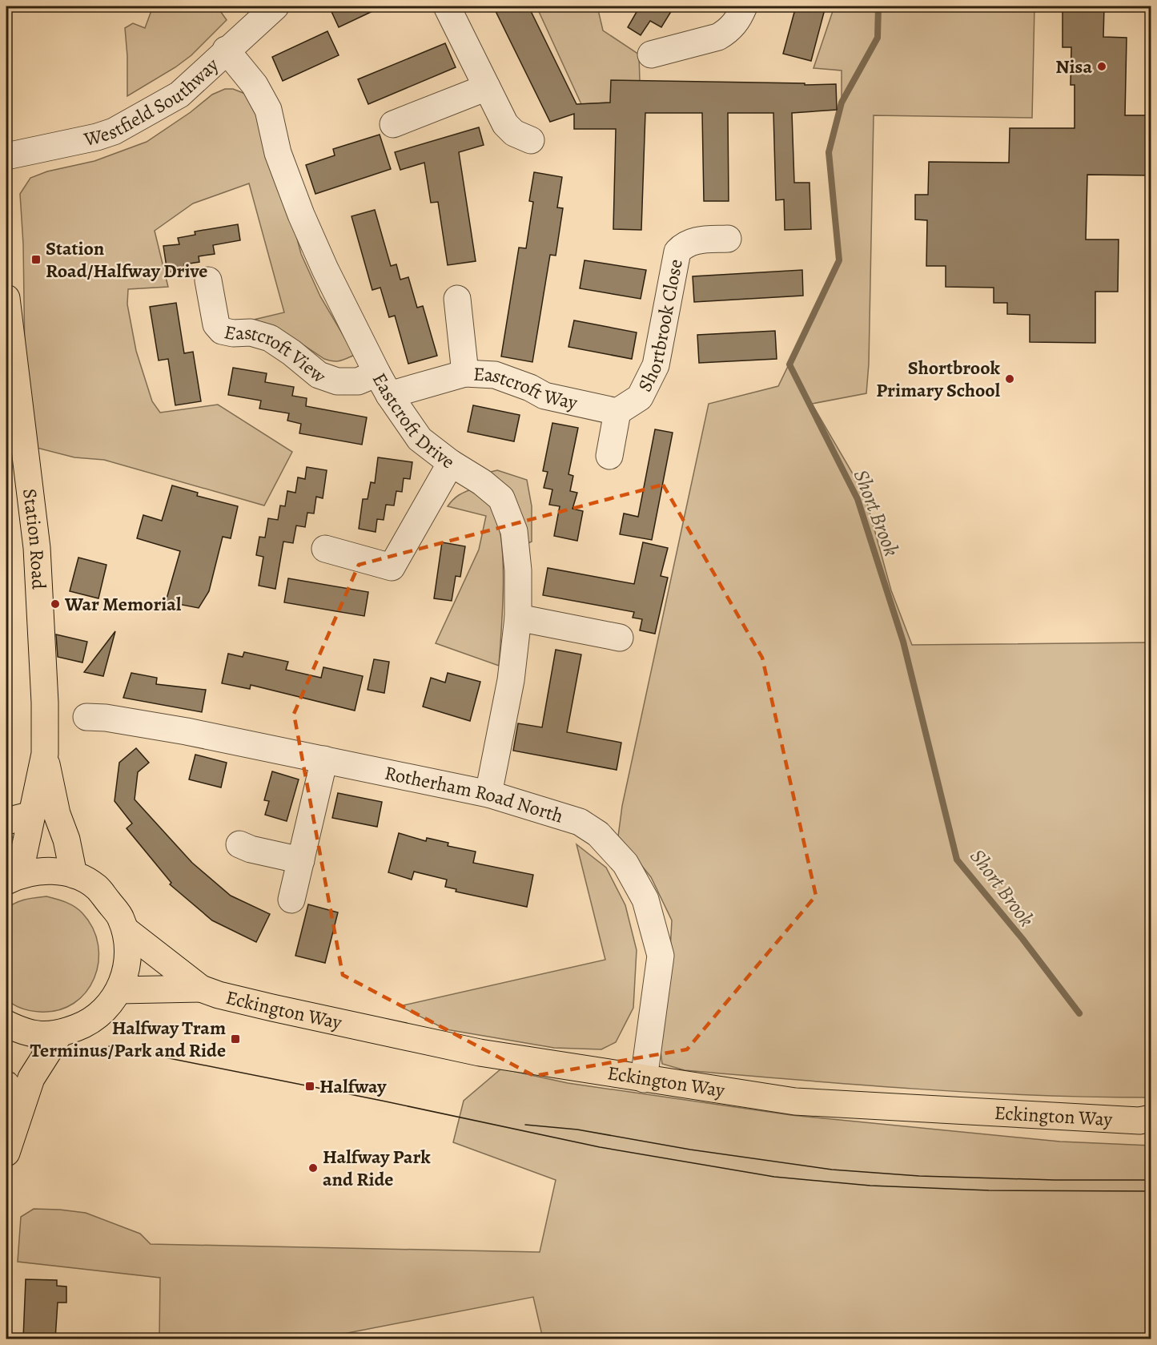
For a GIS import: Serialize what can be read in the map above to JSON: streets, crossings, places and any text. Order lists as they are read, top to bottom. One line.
{"streets":{"main road":["Station Road","Eckington Way"],"street":["Westfield Southway","Shortbrook Close","Eastcroft View","Eastcroft Way","Eastcroft Drive","Rotherham Road North"]},"crossings":[["Westfield Southway","Eastcroft Drive"],["Shortbrook Close","Eastcroft Way"],["Eastcroft View","Eastcroft Way"],["Eastcroft View","Eastcroft Drive"],["Eastcroft Way","Eastcroft Drive"],["Eastcroft Drive","Rotherham Road North"],["Station Road","Eckington Way"],["Rotherham Road North","Eckington Way"]],"water":["Short Brook"],"places":{"other":["Nisa","Shortbrook Primary School","War Memorial","Halfway Park and Ride"],"transit":["Station Road/Halfway Drive","Halfway Tram Terminus/Park and Ride","Halfway"]}}
